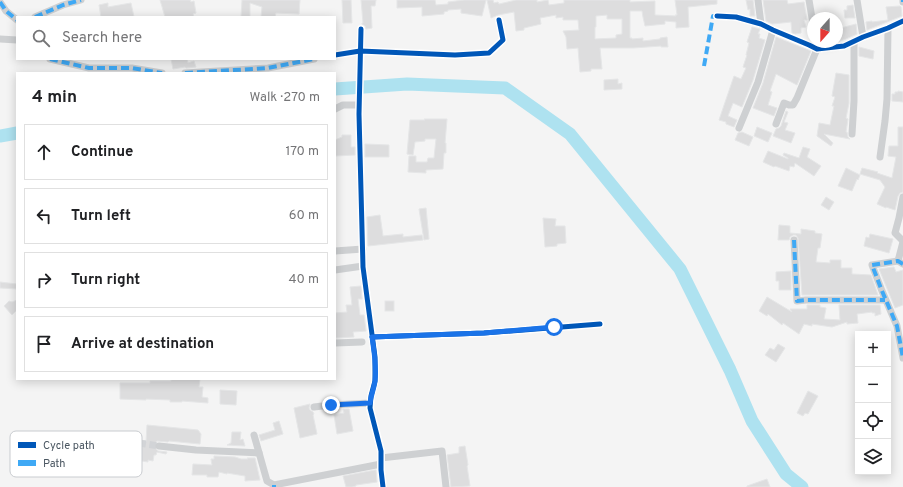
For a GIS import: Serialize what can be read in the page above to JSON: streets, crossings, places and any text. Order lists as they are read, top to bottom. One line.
{"legend":["Cycle path","Path"],"north":"bottom","page":{"search":"Search here","heading":["4 min","Walk · 270 m"],"list":[["Continue","170 m"],["Turn left","60 m"],["Turn right","40 m"],"Arrive at destination"],"map_buttons":["+","−"]}}
